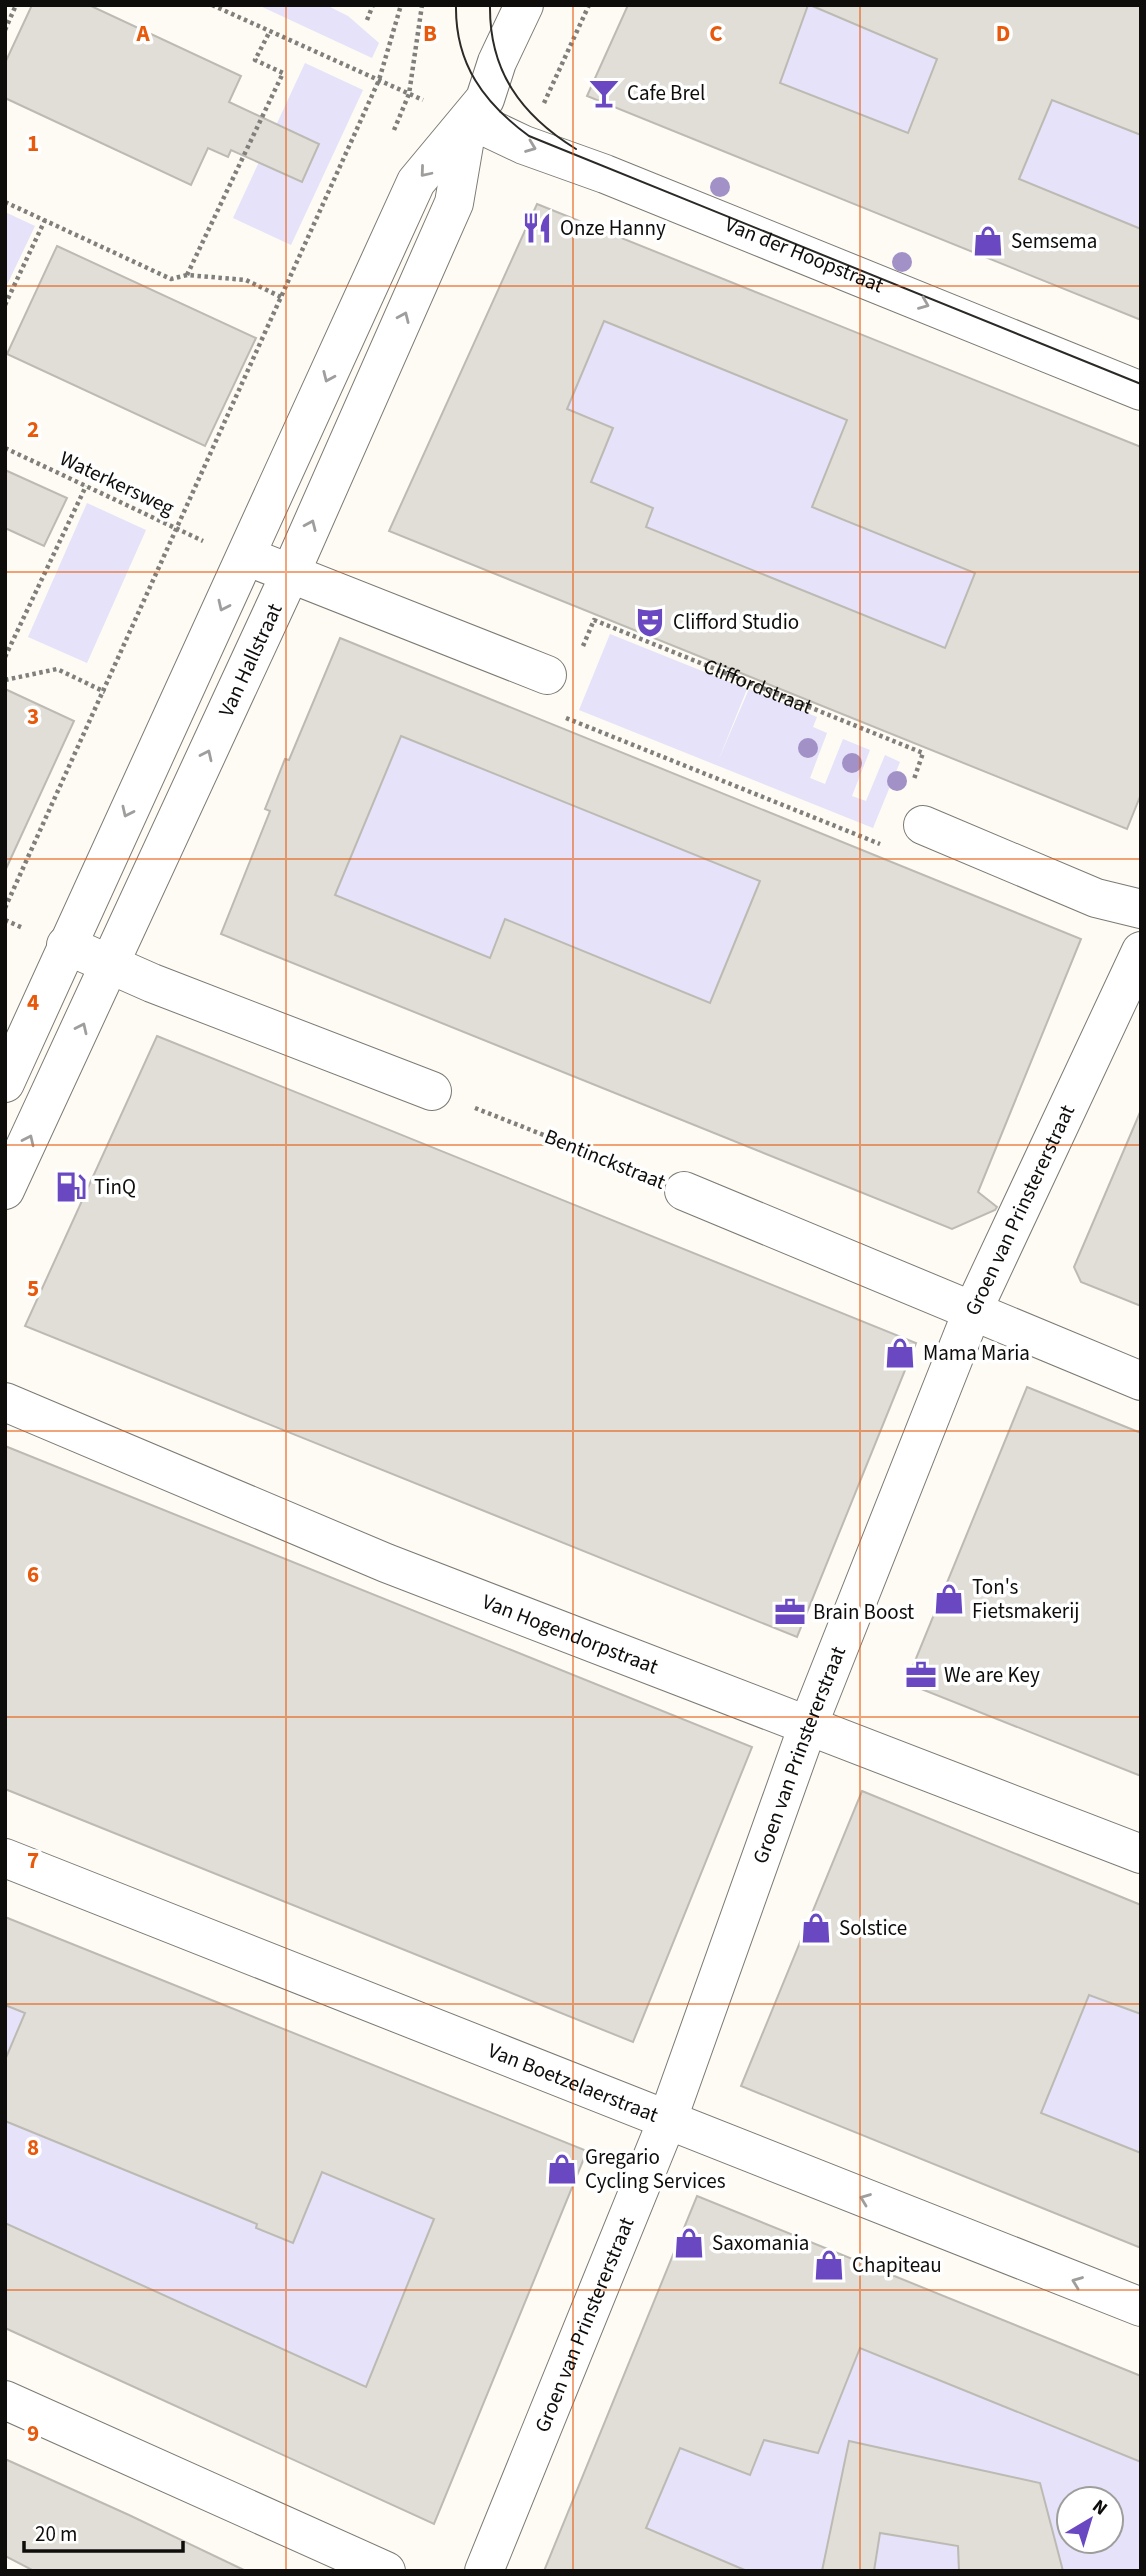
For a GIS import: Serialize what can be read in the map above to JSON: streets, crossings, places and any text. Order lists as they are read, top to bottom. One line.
{"streets":{"street":["Van der Hoopstraat","Van Hallstraat","Bentinckstraat","Groen van Prinstererstraat","Van Hogendorpstraat","Van Boetzelaerstraat"],"path":["Waterkersweg","Cliffordstraat"]},"crossings":[["Van der Hoopstraat","Van Hallstraat"],["Bentinckstraat","Groen van Prinstererstraat"],["Groen van Prinstererstraat","Van Hogendorpstraat"],["Groen van Prinstererstraat","Van Boetzelaerstraat"]],"one_way":["Van der Hoopstraat","Van Boetzelaerstraat"],"places":{"bar":["Cafe Brel"],"restaurant":["Onze Hanny"],"shop":["Semsema","Mama Maria","Ton's Fietsmakerij","Solstice","Gregario Cycling Services","Saxomania","Chapiteau"],"theatre":["Clifford Studio"],"fuel station":["TinQ"],"office":["Brain Boost","We are Key"]},"scale_bar":"20 m","north":"top right","grid":{"columns":["A","B","C","D"],"rows":["1","2","3","4","5","6","7","8","9"]}}
